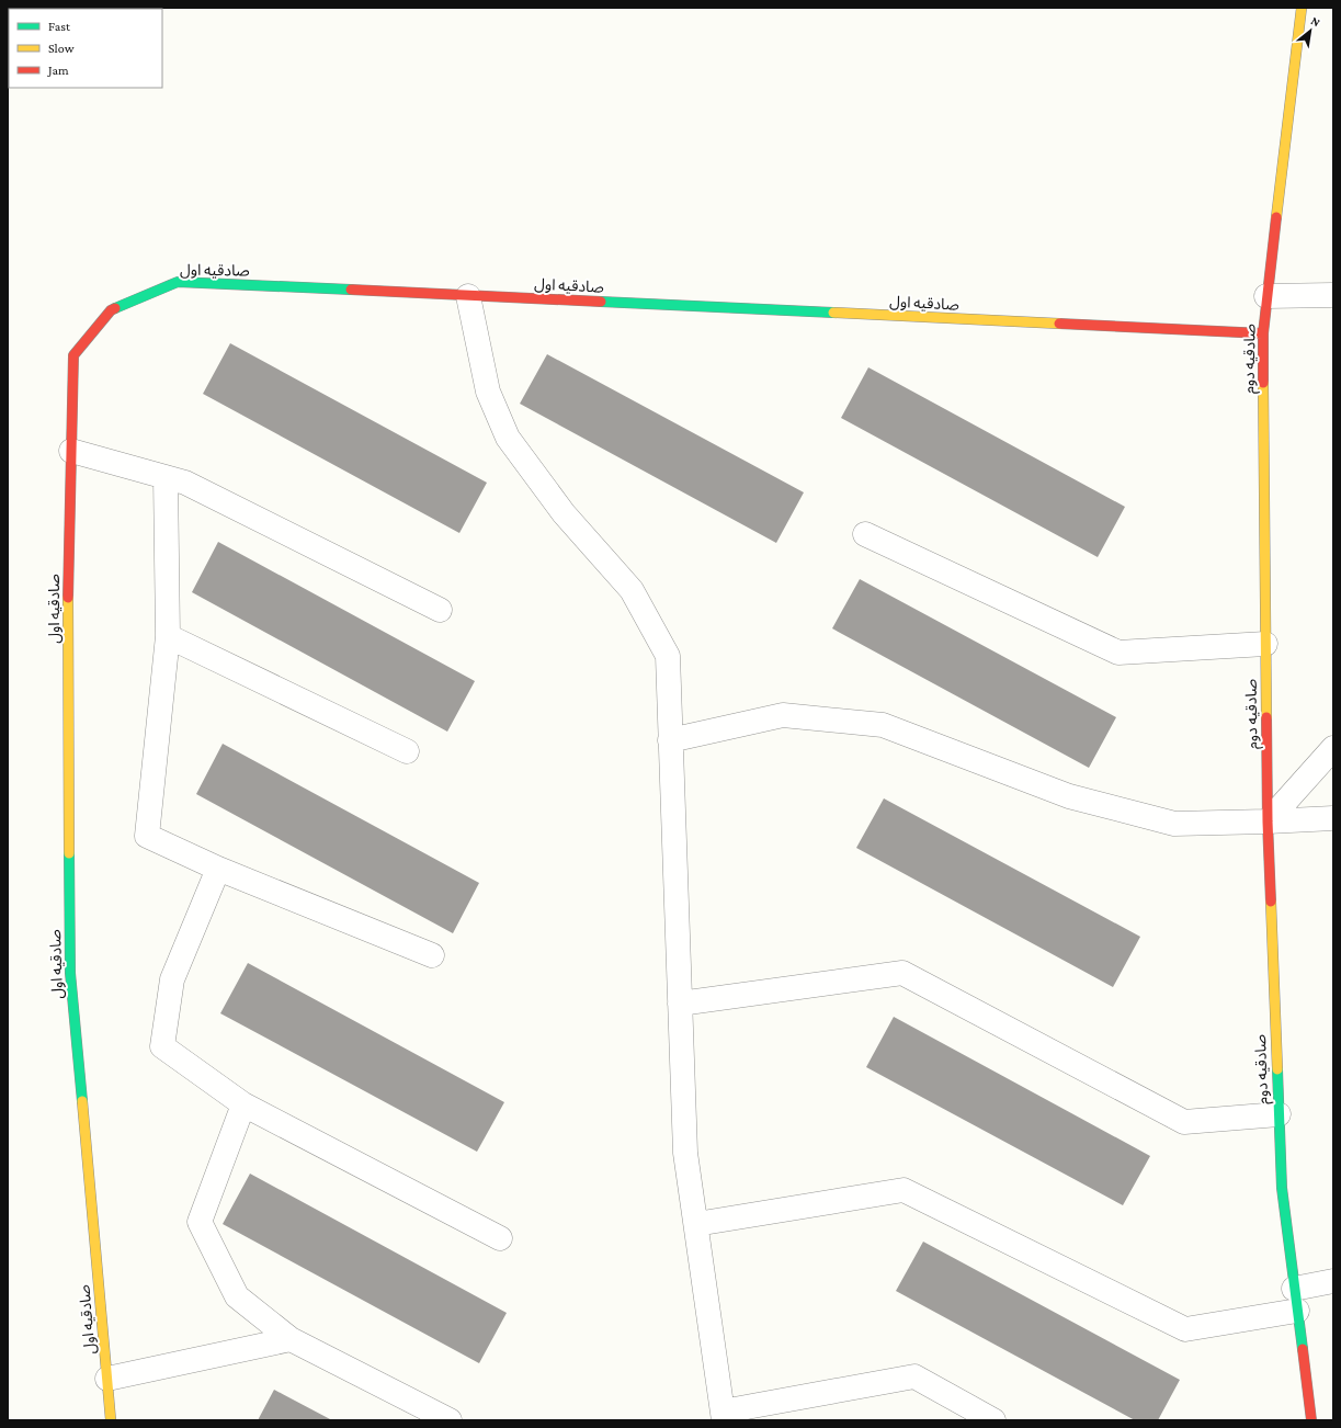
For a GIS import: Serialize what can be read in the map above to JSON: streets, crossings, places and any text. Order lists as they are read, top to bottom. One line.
{"streets":{"street":["صادقیه اول","صادقیه دوم"]},"crossings":[["صادقیه اول","صادقیه دوم"]],"legend":["Fast","Slow","Jam"],"north":"top right"}
